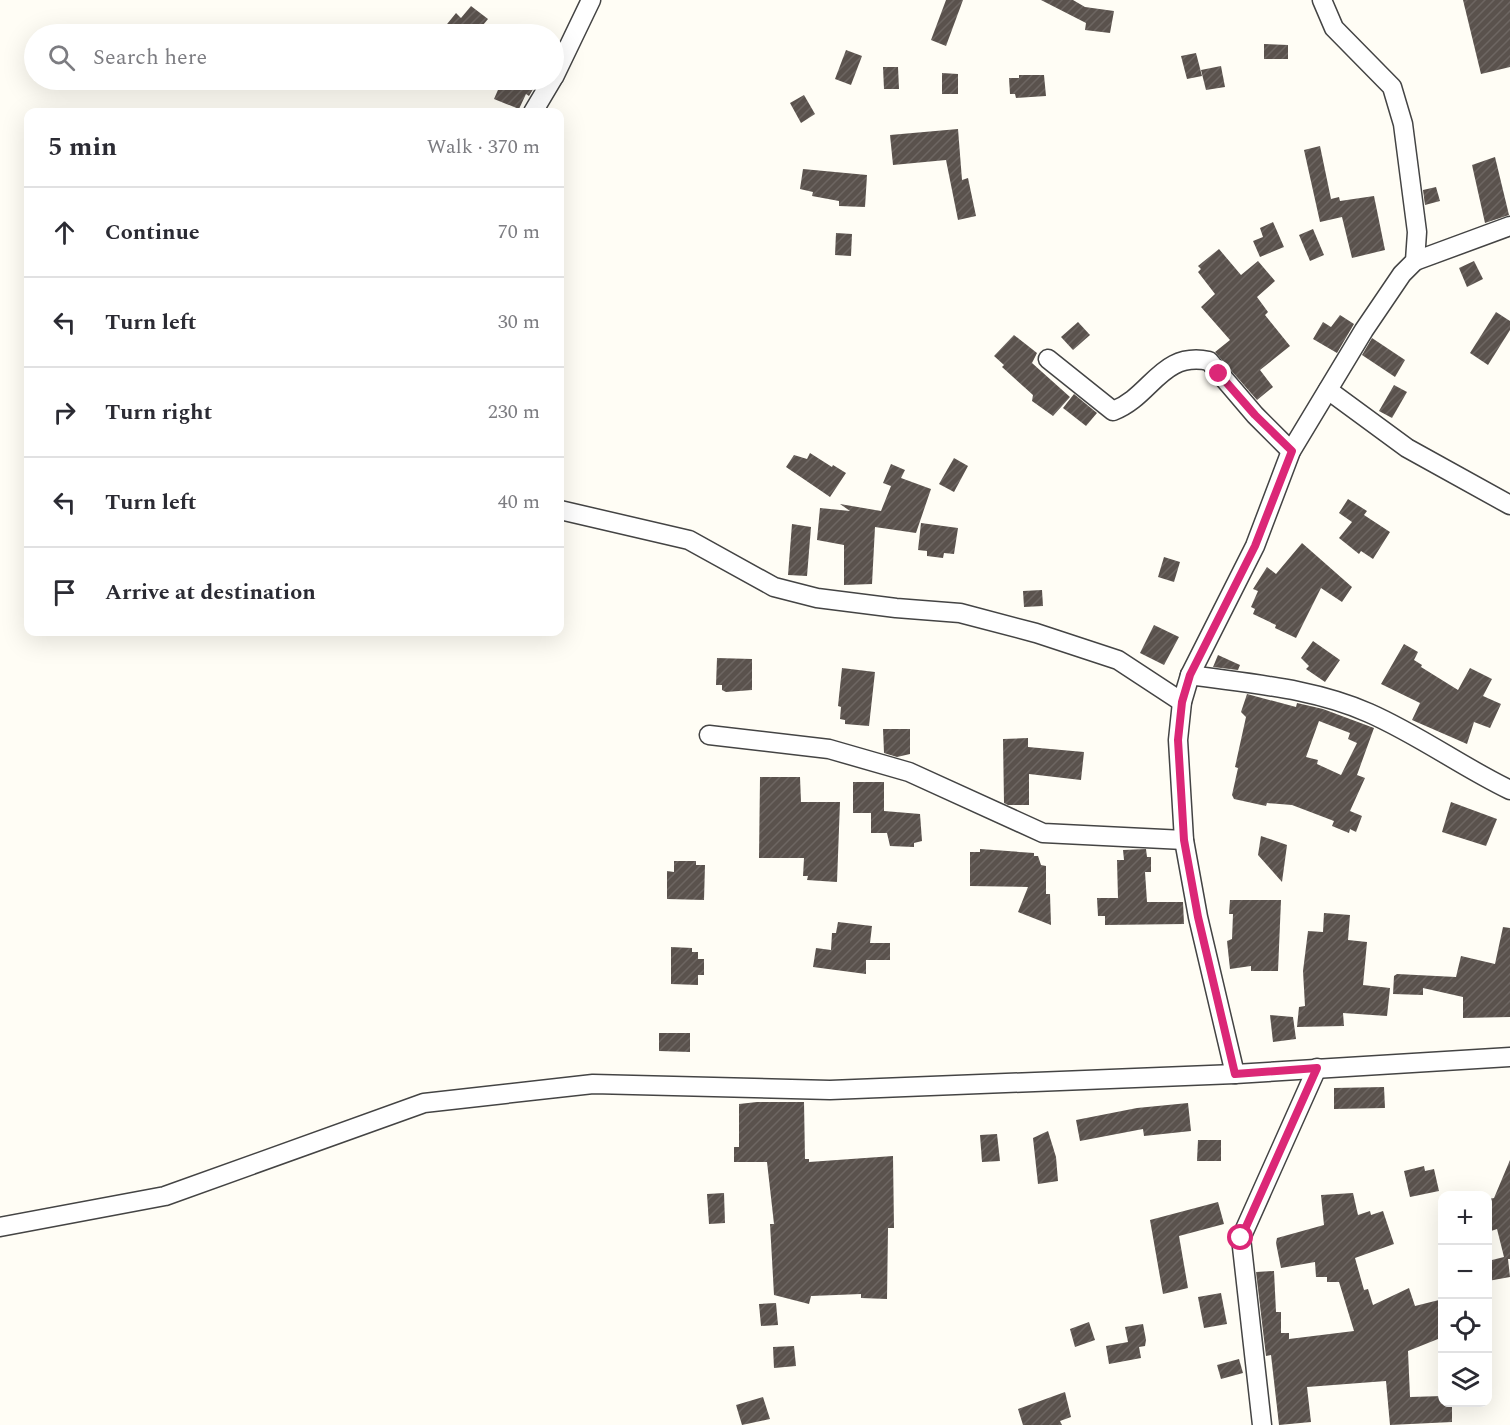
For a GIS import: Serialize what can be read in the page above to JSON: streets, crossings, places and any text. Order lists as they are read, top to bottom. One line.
{"page":{"search":"Search here","heading":["5 min","Walk · 370 m"],"list":[["Continue","70 m"],["Turn left","30 m"],["Turn right","230 m"],["Turn left","40 m"],"Arrive at destination"],"map_buttons":["+","−"]}}
